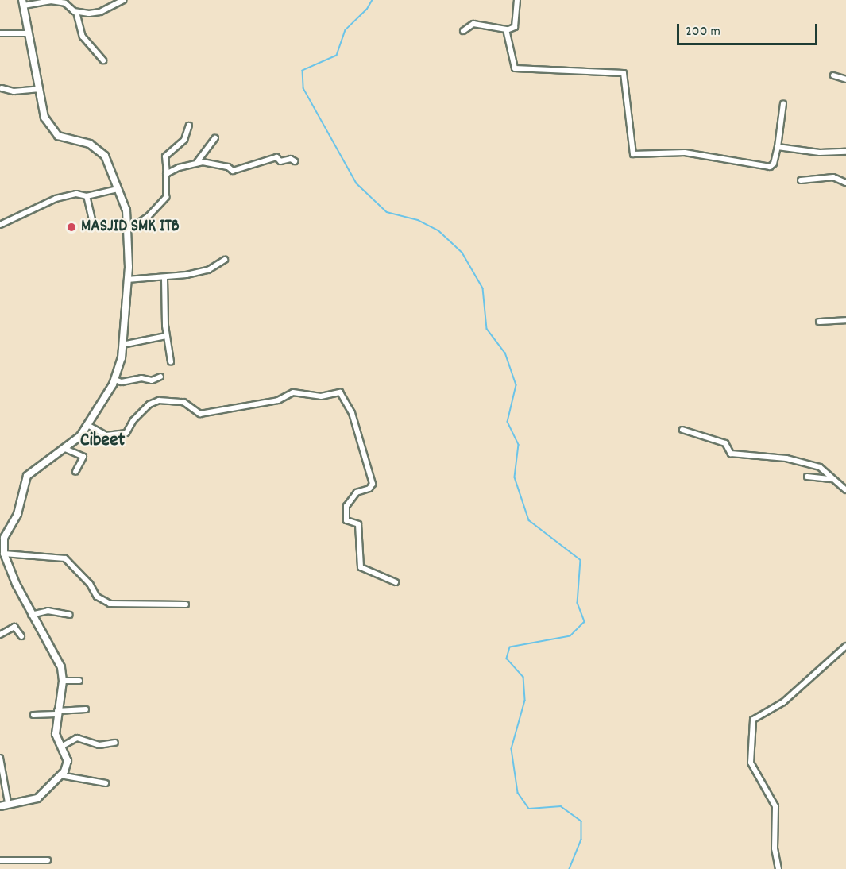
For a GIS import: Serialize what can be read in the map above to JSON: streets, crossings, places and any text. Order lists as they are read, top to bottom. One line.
{"districts":["Cibeet"],"places":["MASJID SMK ITB"],"scale_bar":"200 m"}
